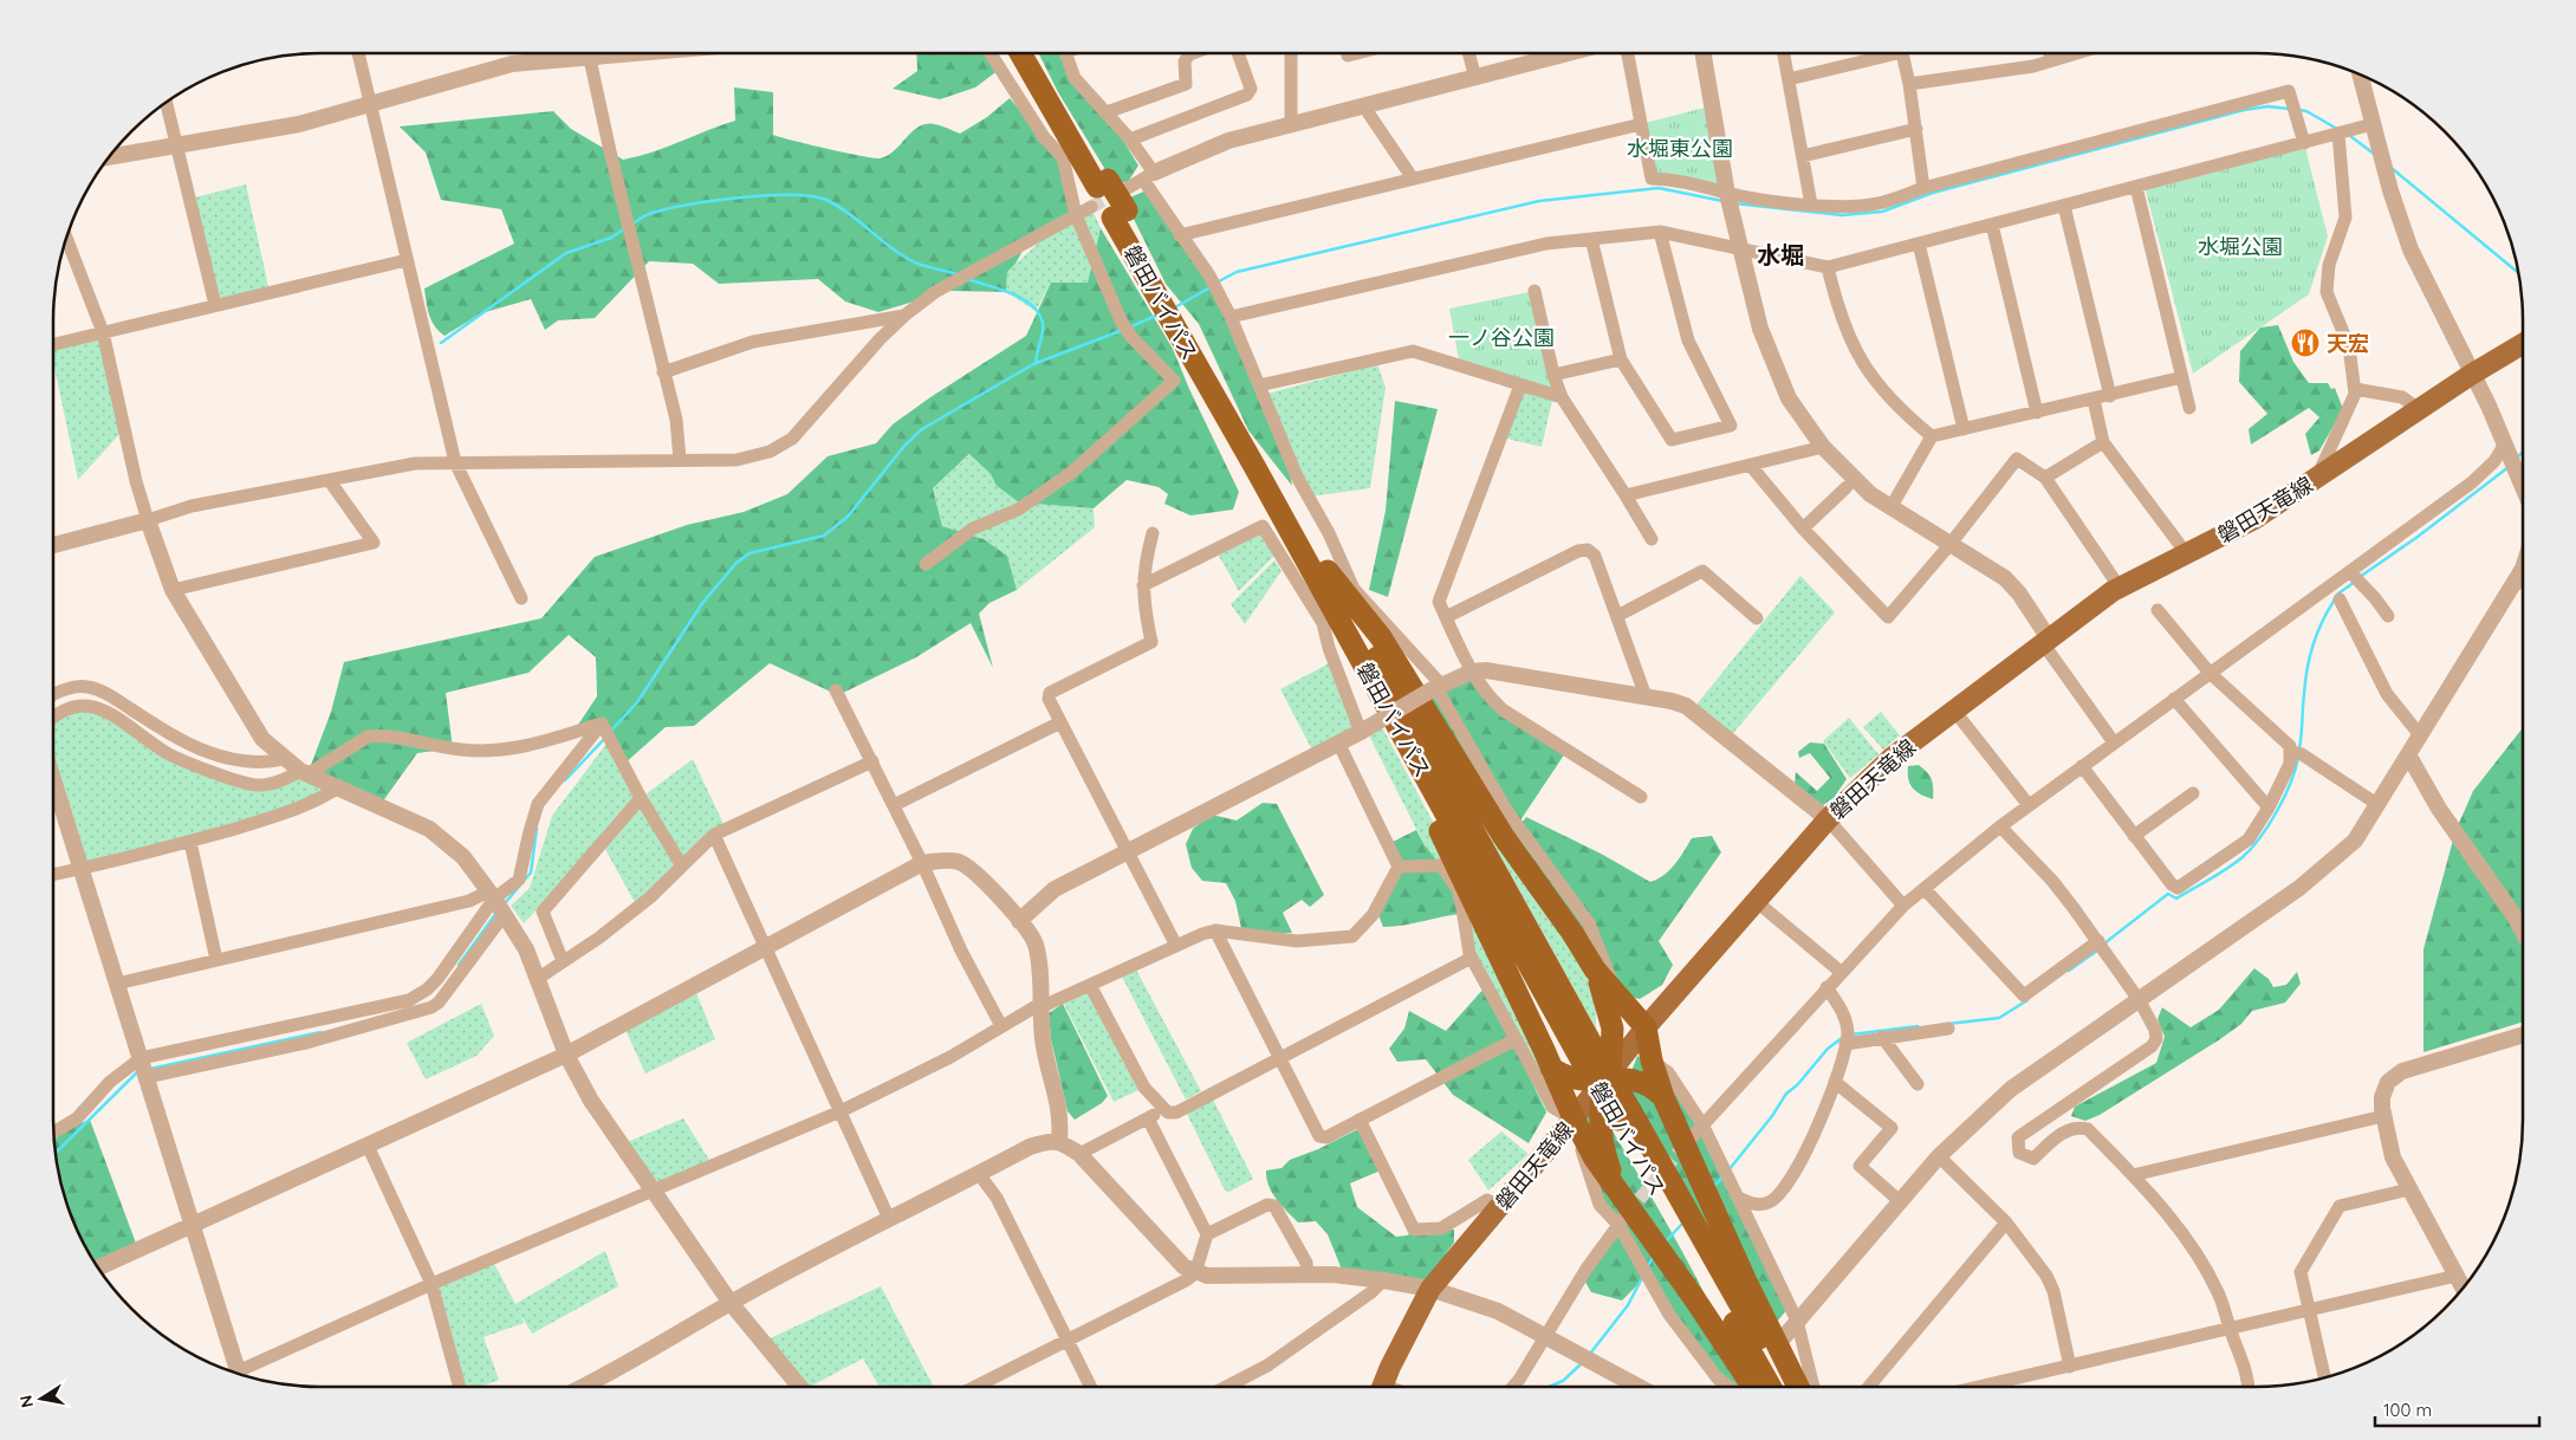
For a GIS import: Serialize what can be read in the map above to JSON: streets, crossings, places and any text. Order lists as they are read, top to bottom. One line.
{"streets":{"highway":["磐田バイパス"],"main road":["磐田天竜線"]},"districts":["水堀"],"parks":["水堀東公園","水堀公園","一ノ谷公園"],"places":{"restaurant":["天宏"]},"scale_bar":"100 m","north":"left"}
